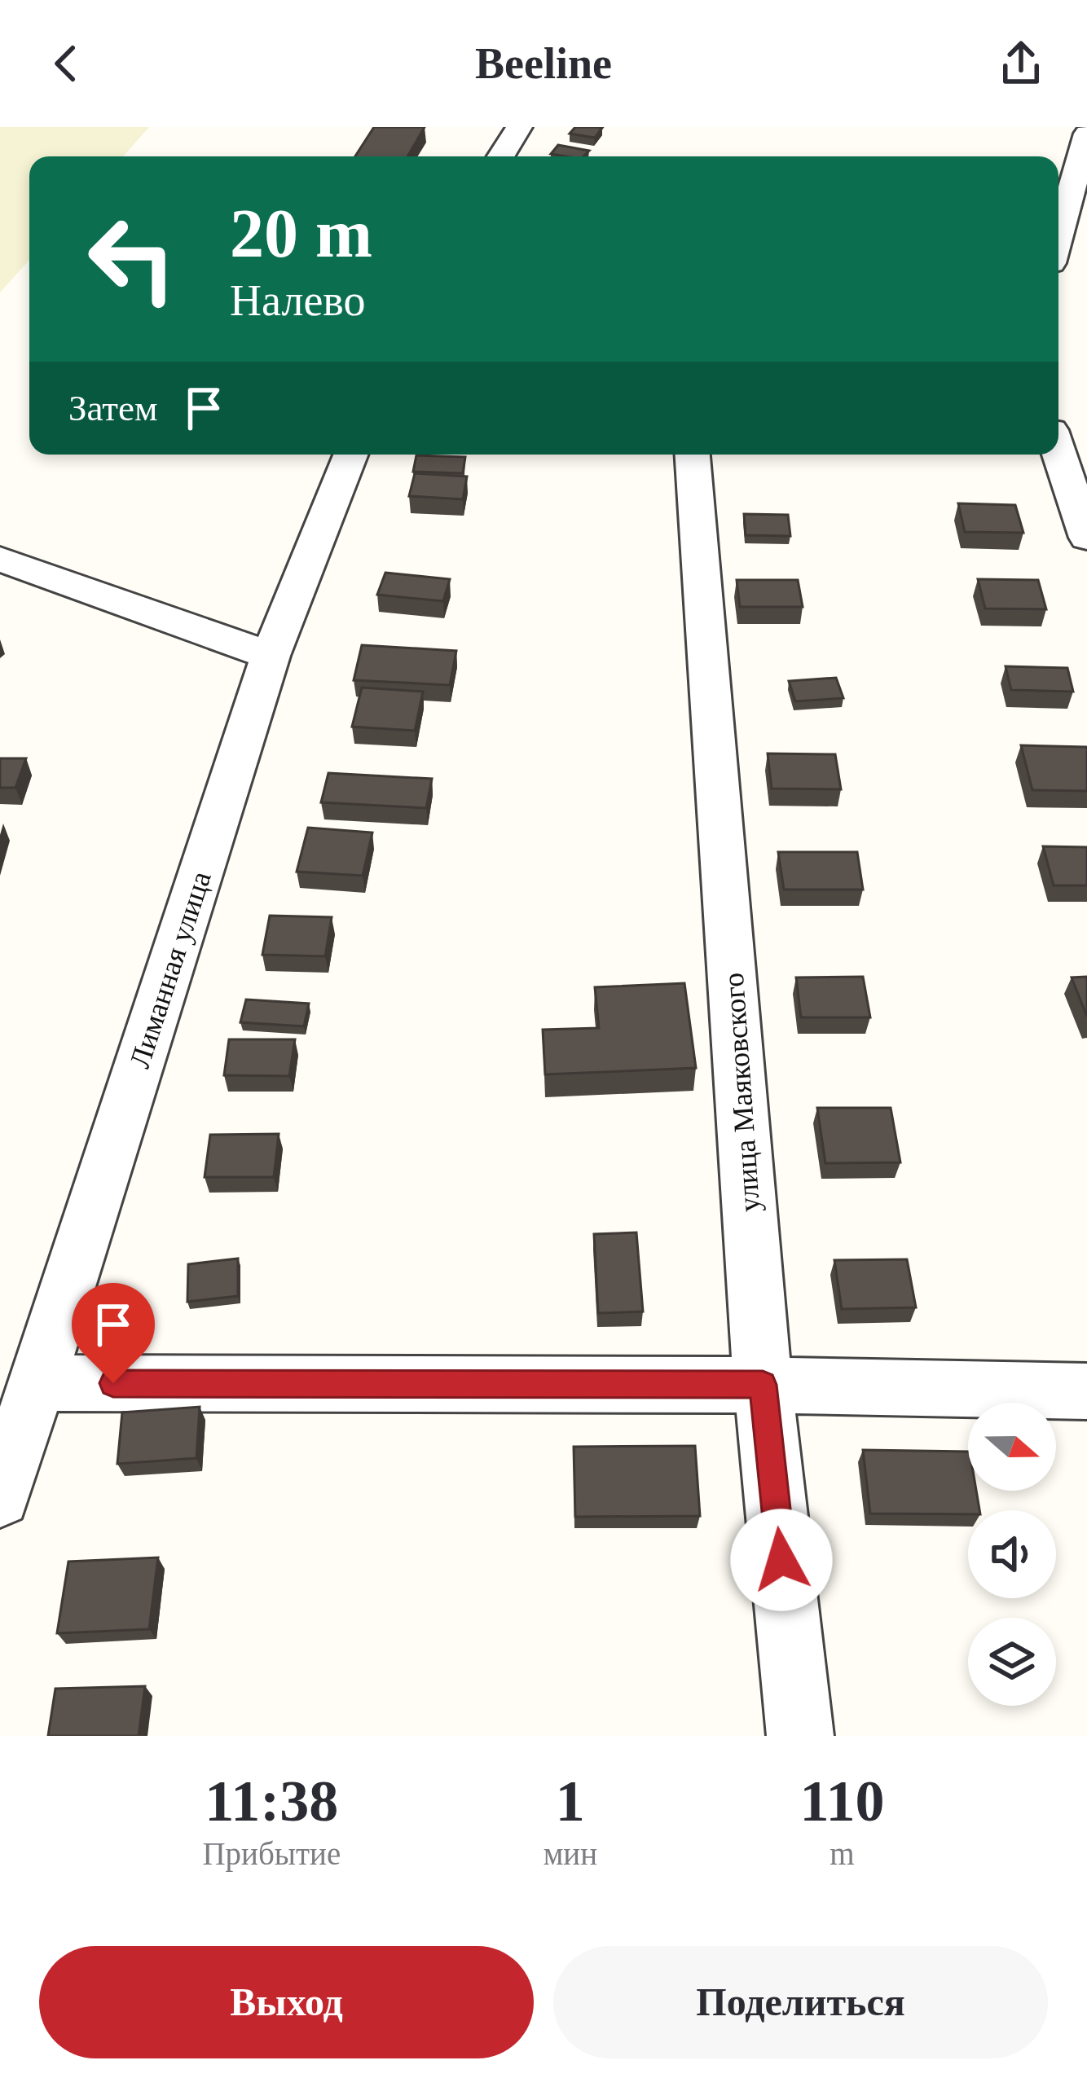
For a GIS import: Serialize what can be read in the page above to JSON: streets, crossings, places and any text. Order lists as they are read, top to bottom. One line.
{"streets":{"street":["Лиманная улица","улица Маяковского"]},"north":"right","page":{"header":"Beeline","turn":["20 m","Налево"],"then":"Затем","eta":["11:38","Прибытие","1","мин","110","m"],"buttons":["Выход","Поделиться"]}}
